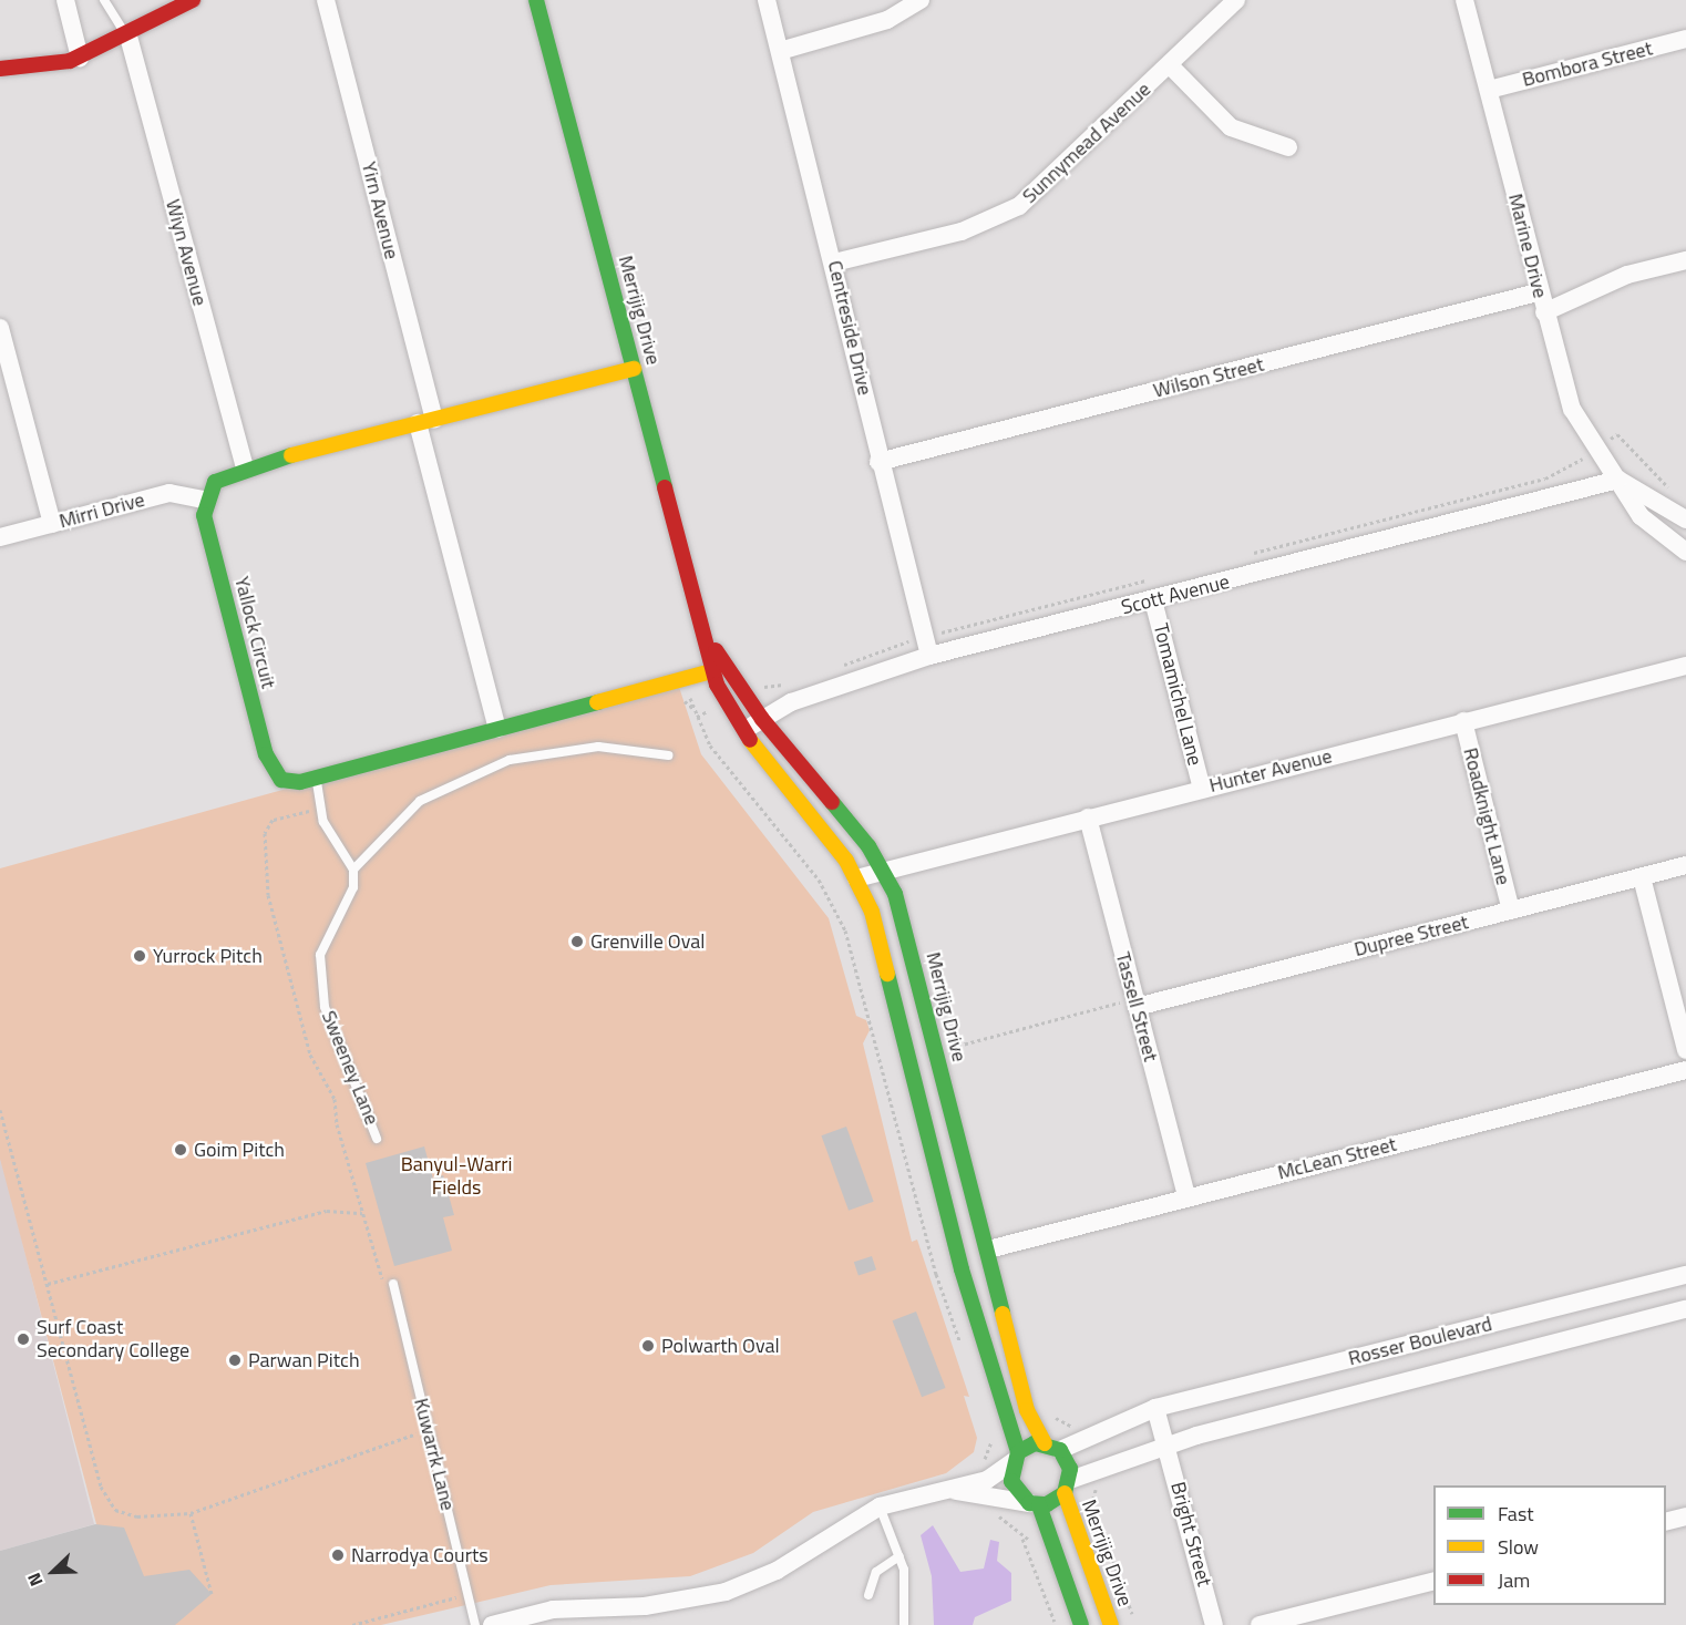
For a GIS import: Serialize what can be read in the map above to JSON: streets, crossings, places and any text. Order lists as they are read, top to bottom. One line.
{"streets":{"street":["Bombora Street","Sunnymead Avenue","Yirn Avenue","Marine Drive","Wiyn Avenue","Merrijig Drive","Centreside Drive","Wilson Street","Mirri Drive","Scott Avenue","Yallock Circuit","Tomamichel Lane","Hunter Avenue","Roadknight Lane","Dupree Street","Tassell Street","McLean Street","Rosser Boulevard","Bright Street"],"lane":["Sweeney Lane","Kuwarrk Lane"]},"crossings":[["Bombora Street","Marine Drive"],["Sunnymead Avenue","Centreside Drive"],["Yirn Avenue","Yallock Circuit"],["Marine Drive","Wilson Street"],["Marine Drive","Scott Avenue"],["Merrijig Drive","Scott Avenue"],["Merrijig Drive","Yallock Circuit"],["Merrijig Drive","Hunter Avenue"],["Merrijig Drive","McLean Street"],["Merrijig Drive","Rosser Boulevard"],["Centreside Drive","Wilson Street"],["Centreside Drive","Scott Avenue"],["Mirri Drive","Yallock Circuit"],["Scott Avenue","Tomamichel Lane"],["Tomamichel Lane","Hunter Avenue"],["Hunter Avenue","Roadknight Lane"],["Hunter Avenue","Tassell Street"],["Roadknight Lane","Dupree Street"],["Dupree Street","Tassell Street"],["Tassell Street","McLean Street"],["Rosser Boulevard","Bright Street"]],"parks":["Banyul-Warri Fields"],"places":["Grenville Oval","Yurrock Pitch","Goim Pitch","Surf Coast Secondary College","Polwarth Oval","Parwan Pitch","Narrodya Courts"],"legend":["Fast","Slow","Jam"],"north":"bottom left"}
